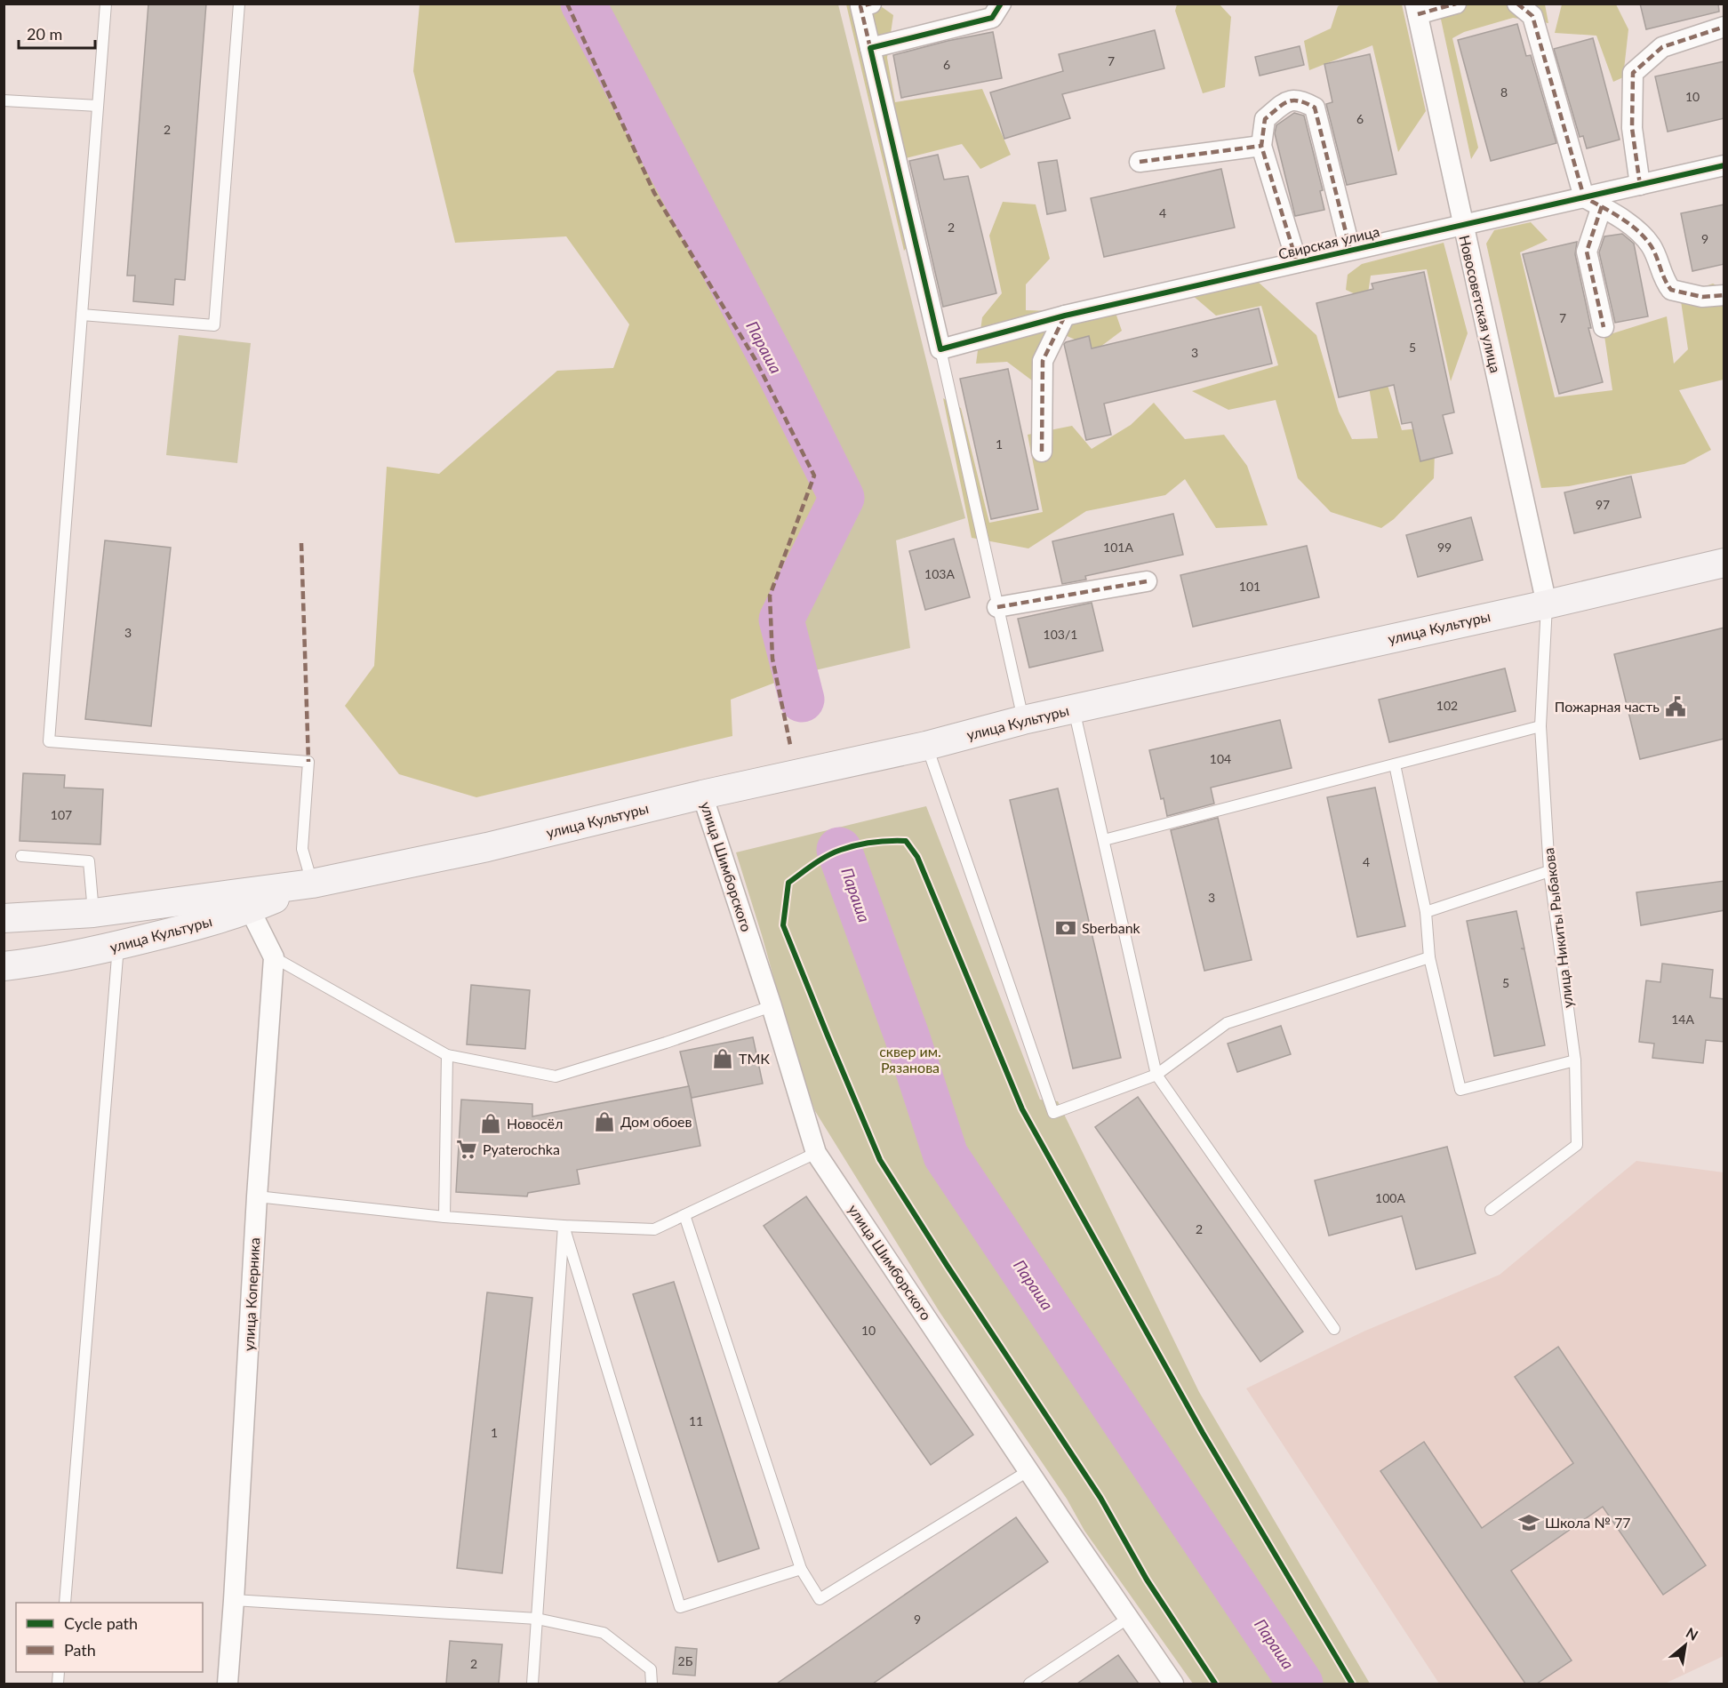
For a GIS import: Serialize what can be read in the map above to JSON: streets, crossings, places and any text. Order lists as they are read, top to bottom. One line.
{"streets":{"main road":["улица Культуры"],"street":["Свирская улица","Новосоветская улица","улица Шимборского","улица Коперника"],"lane":["улица Никиты Рыбакова"]},"crossings":[["Свирская улица","Новосоветская улица"],["Новосоветская улица","улица Культуры"],["Новосоветская улица","улица Никиты Рыбакова"],["улица Культуры","улица Шимборского"],["улица Культуры","улица Никиты Рыбакова"]],"water":["Параша"],"parks":["сквер им. Рязанова"],"places":{"public building":["Пожарная часть"],"bank":["Sberbank"],"shop":["ТМК","Дом обоев","Новосёл"],"supermarket":["Pyaterochka"],"school or university":["Школа № 77"]},"house_numbers":["7","6","8","10","6","2","4","2","9","7","5","3","1","97","101А","99","103А","101","3","103/1","102","104","107","4","3","5","14А","100А","2","10","11","1","9","2Б","2"],"legend":["Cycle path","Path"],"scale_bar":"20 m","north":"top right"}
